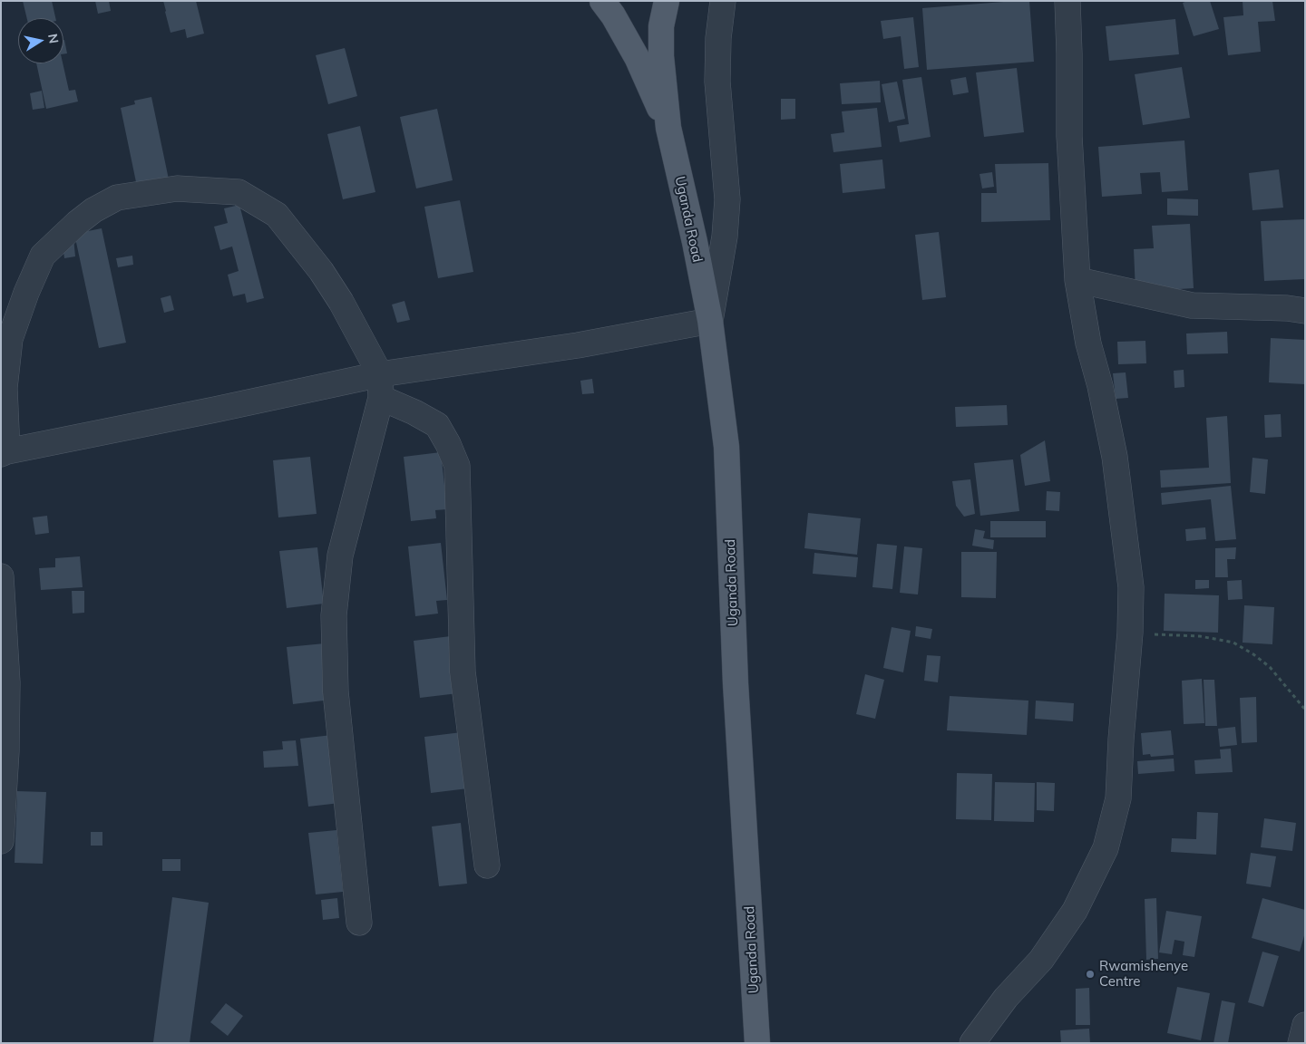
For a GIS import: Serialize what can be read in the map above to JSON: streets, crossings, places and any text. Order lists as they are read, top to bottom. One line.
{"streets":{"main road":["Uganda Road"]},"places":["Rwamishenye Centre"],"north":"right"}
